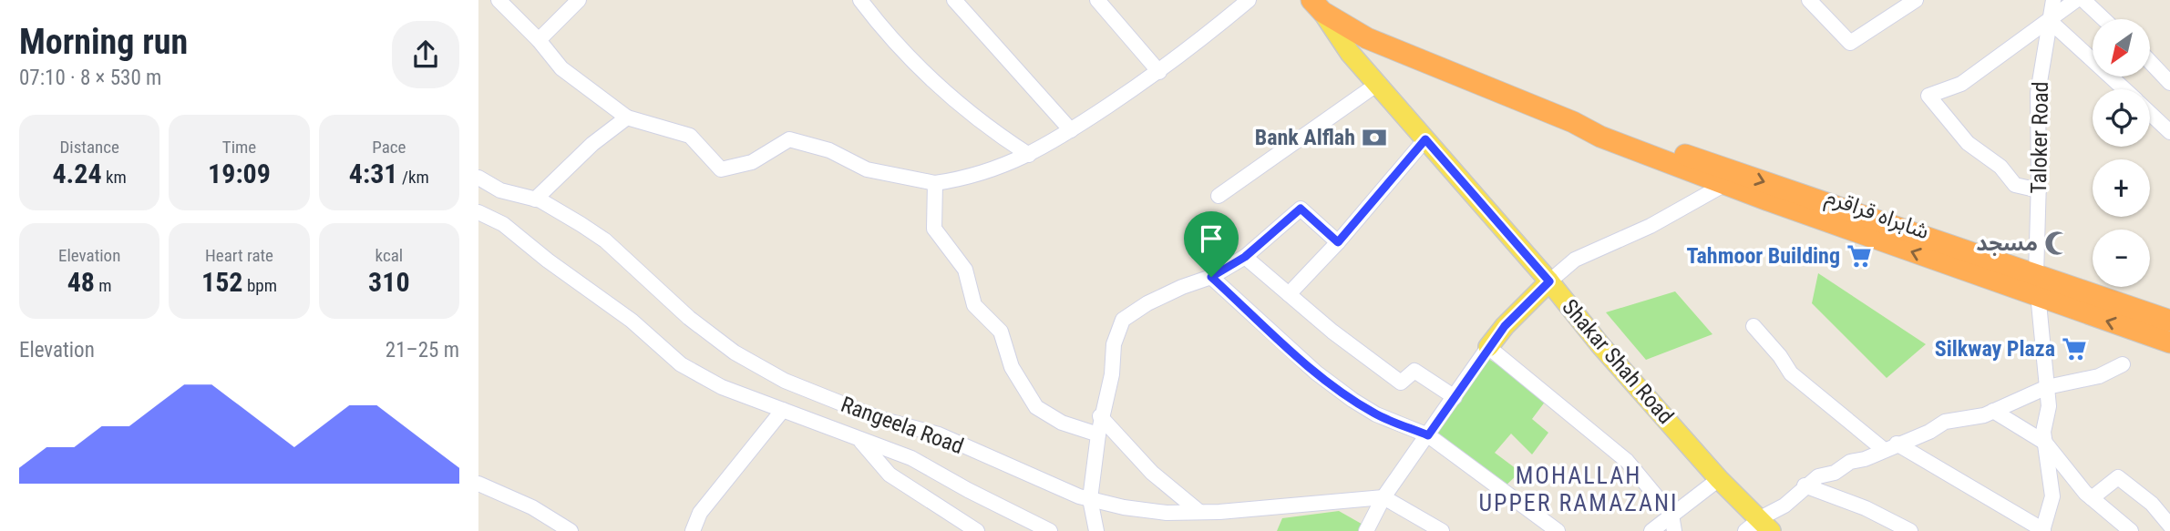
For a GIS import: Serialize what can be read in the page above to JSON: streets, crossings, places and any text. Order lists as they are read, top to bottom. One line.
{"streets":{"highway":["شاہراہ قراقرم"],"main road":["Shakar Shah Road"],"street":["Taloker Road","Rangeela Road"]},"crossings":[["Taloker Road","شاہراہ قراقرم"],["شاہراہ قراقرم","Shakar Shah Road"]],"districts":["MOHALLAH UPPER RAMAZANI"],"places":{"bank":["Bank Alflah"],"mosque":["مسجد"],"supermarket":["Tahmoor Building","Silkway Plaza"]},"north":"bottom left","page":{"heading":["Morning run","07:10 · 8 × 530 m"],"map_buttons":["+","−"],"stats":[["Distance","4.24 km"],["Time","19:09"],["Pace","4:31 /km"],["Elevation","48 m"],["Heart rate","152 bpm"],["kcal","310"]],"chart":["Elevation","21–25 m"]}}
